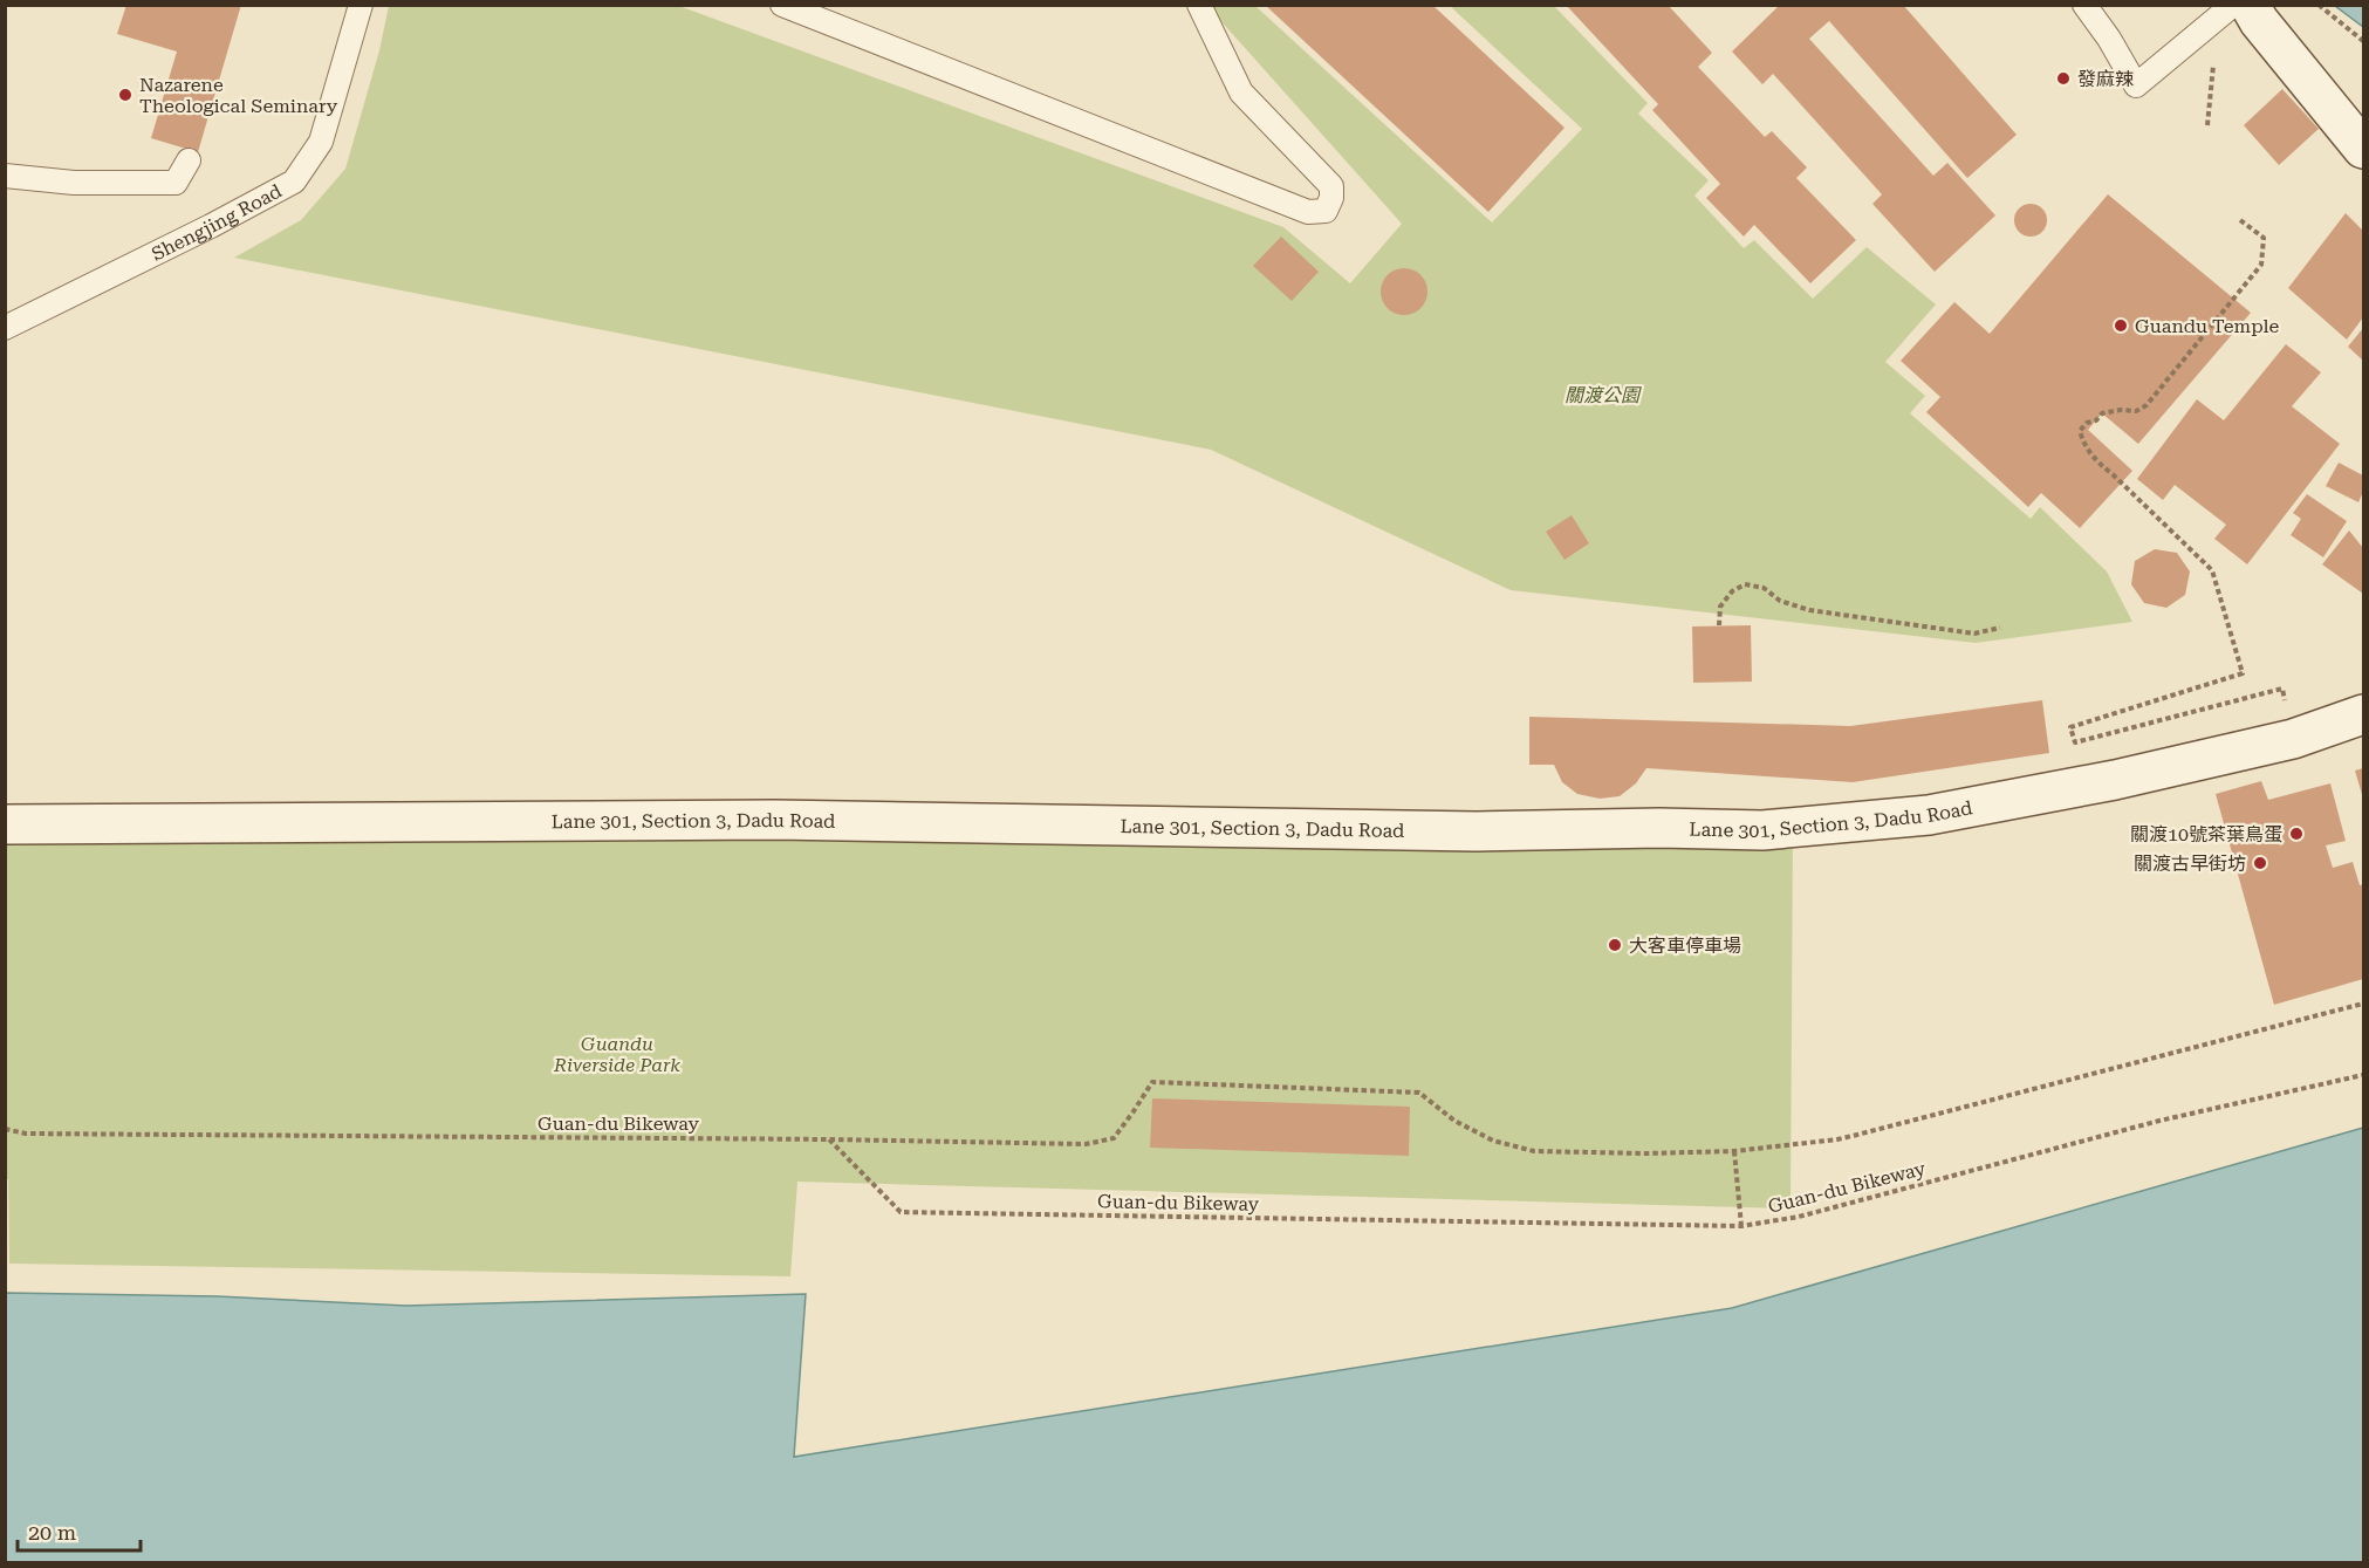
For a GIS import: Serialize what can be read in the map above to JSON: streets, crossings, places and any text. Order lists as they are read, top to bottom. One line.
{"streets":{"street":["Lane 301, Section 3, Dadu Road"],"lane":["Shengjing Road"],"path":["Guan-du Bikeway"]},"parks":["關渡公園","Guandu Riverside Park"],"places":["發麻辣","Nazarene Theological Seminary","Guandu Temple","關渡10號茶葉鳥蛋","關渡古早街坊","大客車停車場"],"scale_bar":"20 m"}
